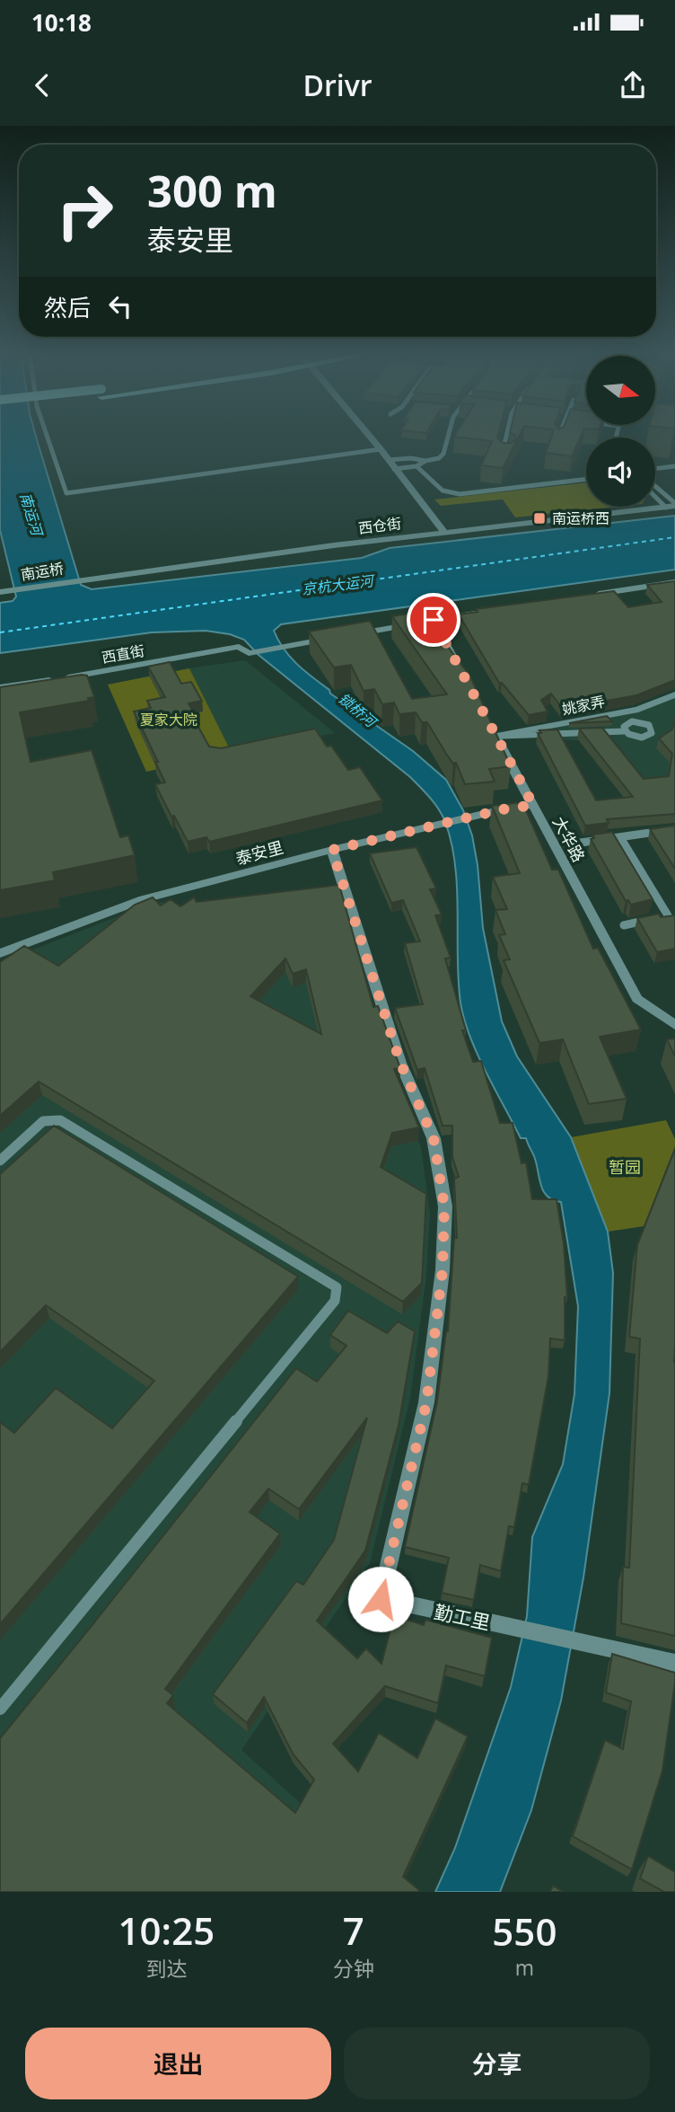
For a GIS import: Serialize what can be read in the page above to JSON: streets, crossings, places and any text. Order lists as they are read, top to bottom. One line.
{"streets":{"street":["西仓街","南运桥","西直街","姚家弄","大华路","泰安里","勤工里"]},"crossings":[["西仓街","南运桥"],["姚家弄","大华路"],["大华路","泰安里"],["泰安里","勤工里"]],"water":["南运河","京杭大运河","锁桥河"],"parks":["夏家大院","暂园"],"places":{"transit":["南运桥西"]},"north":"right","page":{"status":"10:18","header":"Drivr","turn":["300 m","泰安里"],"then":"然后","eta":["10:25","到达","7","分钟","550","m"],"buttons":["退出","分享"]}}
